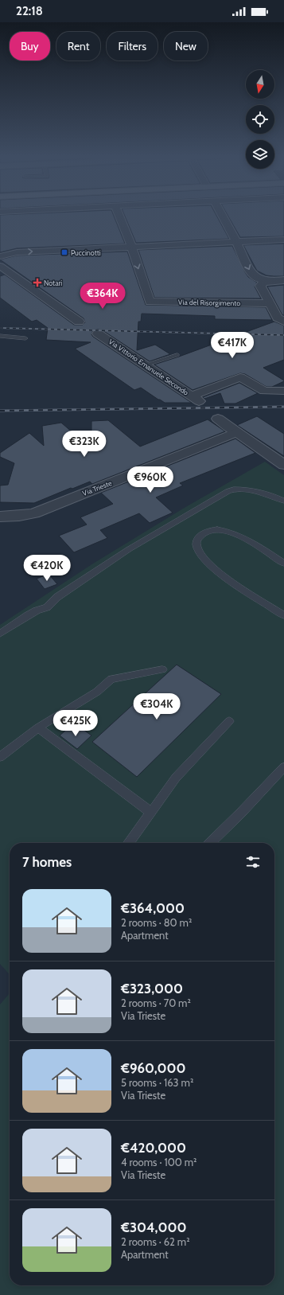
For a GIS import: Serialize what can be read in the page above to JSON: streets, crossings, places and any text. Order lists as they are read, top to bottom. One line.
{"streets":{"street":["Via del Risorgimento","Via Vittorio Emanuele Secondo","Via Trieste"]},"places":{"transit":["Puccinotti"],"health":["Notari"]},"north":"bottom","page":{"status":"22:18","chip":["Buy","Rent","Filters","New"],"price":["€364K","€417K","€323K","€960K","€420K","€304K","€425K"],"heading":"7 homes","list":[{"name":"€364,000","note":"2 rooms · 80 m² · Apartment"},{"name":"€323,000","note":"2 rooms · 70 m² · Via Trieste"},{"name":"€960,000","note":"5 rooms · 163 m² · Via Trieste"},{"name":"€420,000","note":"4 rooms · 100 m² · Via Trieste"},{"name":"€304,000","note":"2 rooms · 62 m² · Apartment"}]}}
